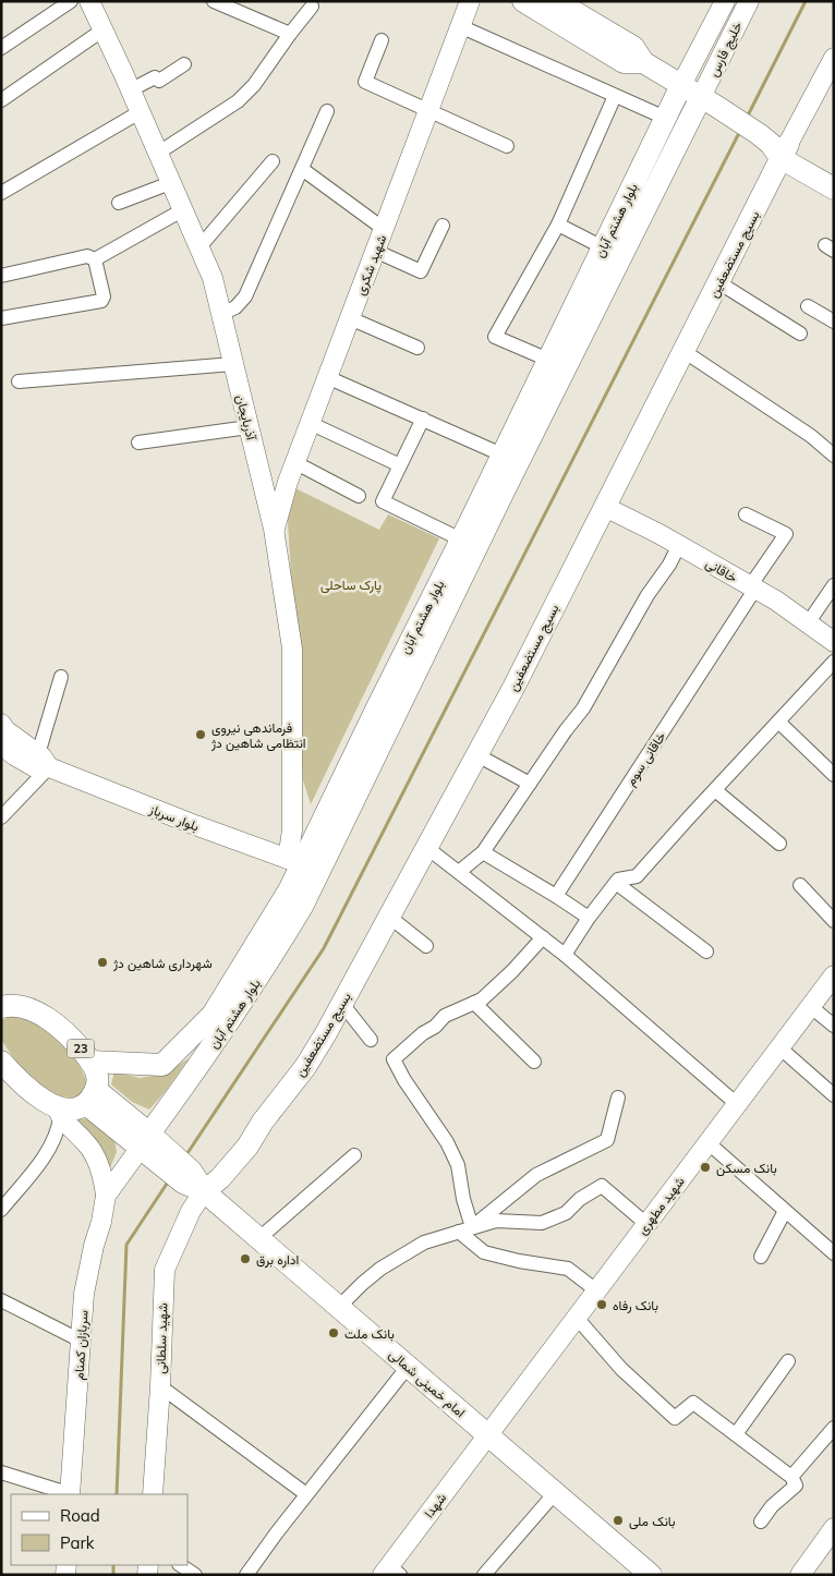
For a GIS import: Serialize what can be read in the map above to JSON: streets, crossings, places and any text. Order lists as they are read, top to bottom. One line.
{"streets":{"main road":["بلوار هشتم آبان","بسیج مستضعفین","23","امام خمینی شمالی"],"street":["خلیج فارس","شهید شکری","آذربایجان","خاقانی","خاقانی سوم","بلوار سرباز","شهید مطهری","شهید سلطانی","سربازان کمنام","شهدا"]},"crossings":[["خلیج فارس","بلوار هشتم آبان"],["بلوار هشتم آبان","آذربایجان"],["بلوار هشتم آبان","بلوار سرباز"],["بلوار هشتم آبان","23"],["بلوار هشتم آبان","سربازان کمنام"],["بلوار هشتم آبان","امام خمینی شمالی"],["بسیج مستضعفین","خاقانی"],["بسیج مستضعفین","شهید سلطانی"],["بسیج مستضعفین","امام خمینی شمالی"],["شهید شکری","آذربایجان"],["آذربایجان","بلوار سرباز"],["خاقانی","خاقانی سوم"],["شهید مطهری","امام خمینی شمالی"],["شهید مطهری","شهدا"],["شهید سلطانی","امام خمینی شمالی"],["سربازان کمنام","امام خمینی شمالی"],["امام خمینی شمالی","شهدا"]],"parks":["پارک ساحلی"],"places":["فرماندهی نیروی انتظامی شاهین دژ","شهرداری شاهین دژ","بانک مسکن","اداره برق","بانک رفاه","بانک ملت","بانک ملی"],"legend":["Road","Park"]}
